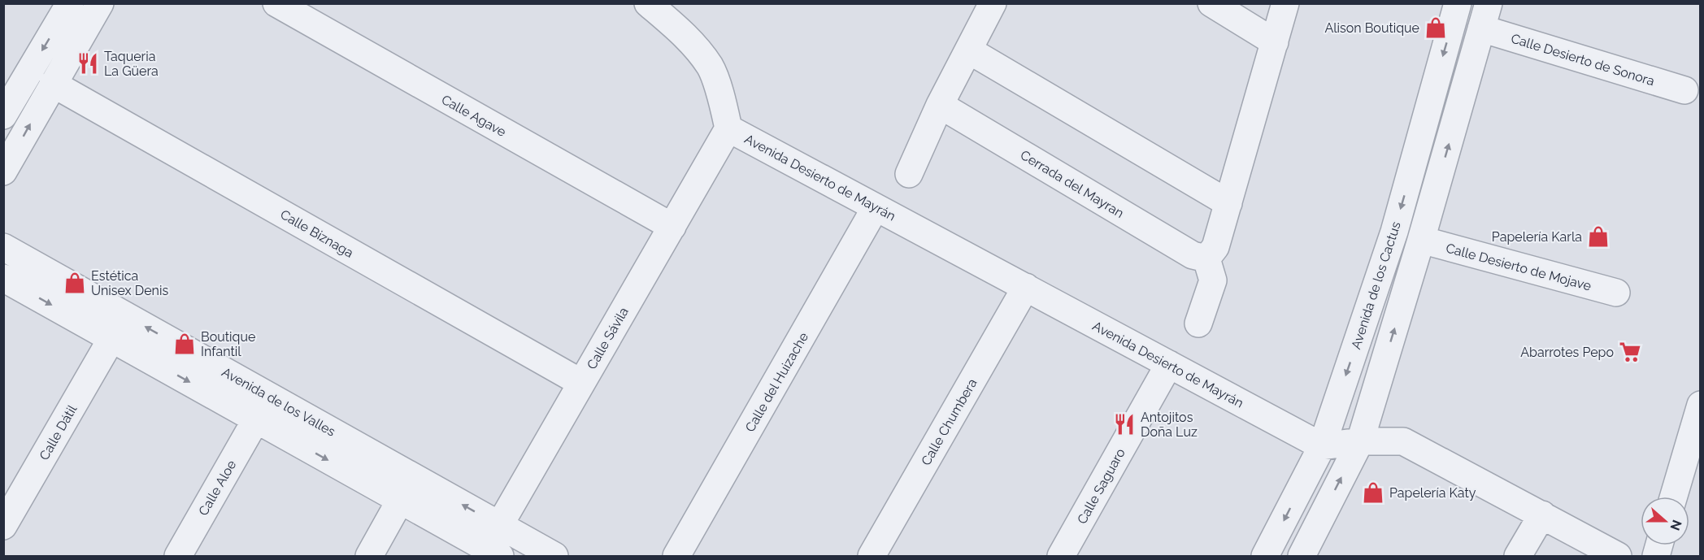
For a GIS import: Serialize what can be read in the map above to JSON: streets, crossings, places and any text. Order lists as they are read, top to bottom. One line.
{"streets":{"street":["Calle Desierto de Sonora","Calle Agave","Avenida Desierto de Mayrán","Cerrada del Mayran","Calle Biznaga","Calle Desierto de Mojave","Avenida de los Cactus","Calle Sávila","Calle del Huizache","Avenida de los Valles","Calle Chumbera","Calle Dátil","Calle Saguaro","Calle Aloe"]},"crossings":[["Calle Agave","Calle Sávila"],["Avenida Desierto de Mayrán","Avenida de los Cactus"],["Avenida Desierto de Mayrán","Calle Sávila"],["Avenida Desierto de Mayrán","Calle del Huizache"],["Avenida Desierto de Mayrán","Calle Chumbera"],["Avenida Desierto de Mayrán","Calle Saguaro"],["Calle Biznaga","Calle Sávila"],["Calle Sávila","Avenida de los Valles"],["Avenida de los Valles","Calle Dátil"],["Avenida de los Valles","Calle Aloe"]],"places":{"shop":["Alison Boutique","Papelería Karla","Estética Unisex Denis","Boutique Infantil","Papelería Katy"],"restaurant":["Taqueria La Güera","Antojitos Doña Luz"],"supermarket":["Abarrotes Pepo"]},"north":"right"}
